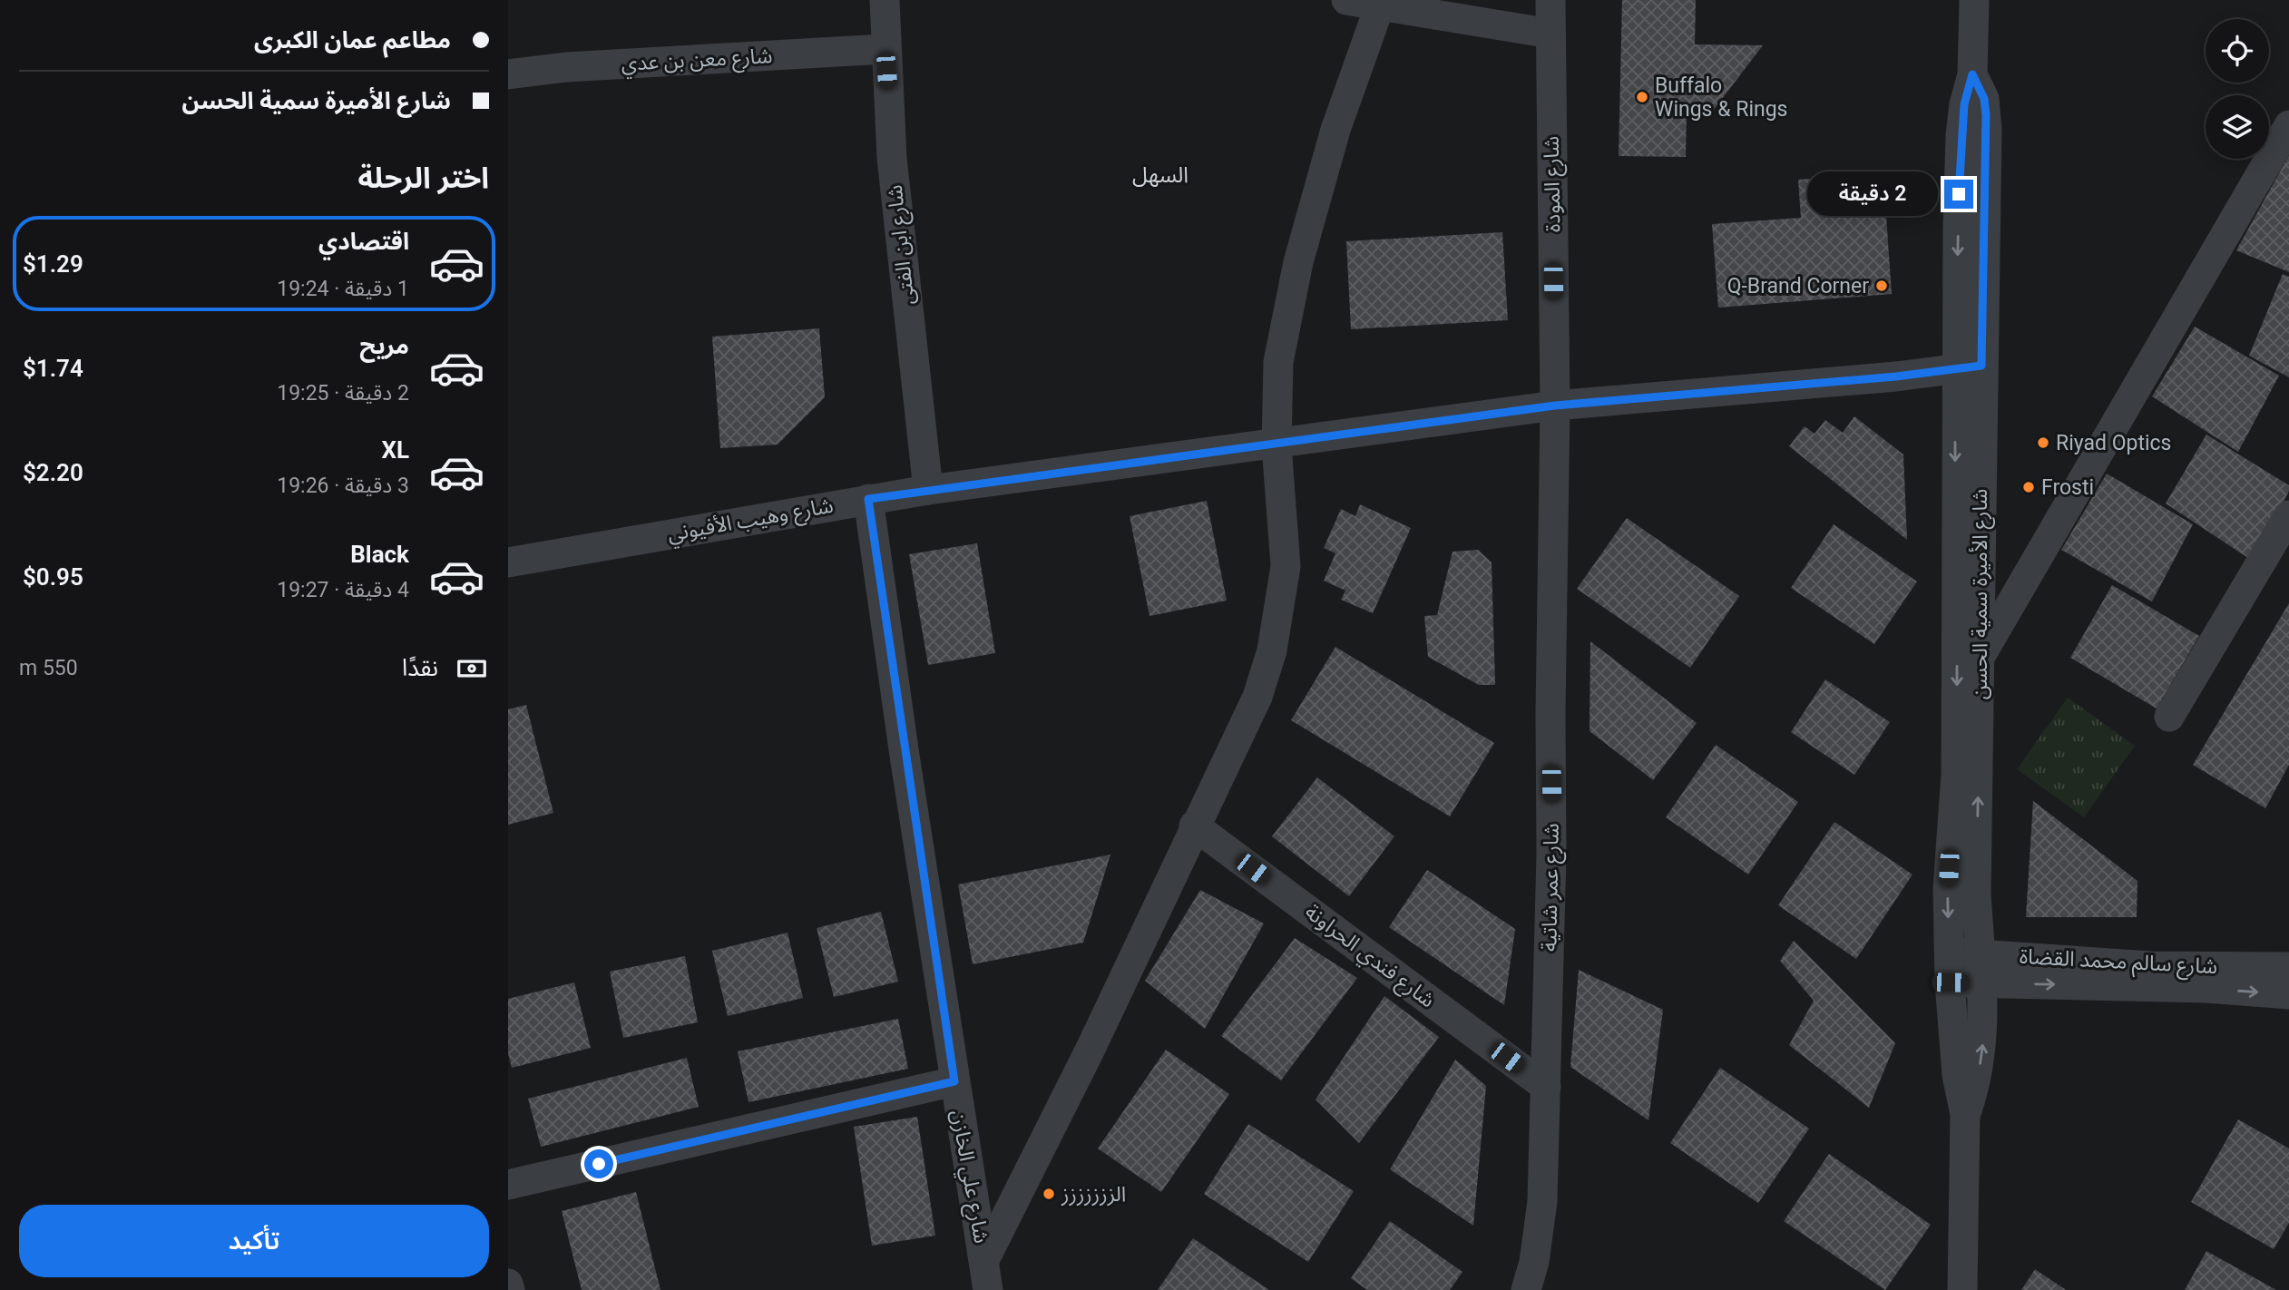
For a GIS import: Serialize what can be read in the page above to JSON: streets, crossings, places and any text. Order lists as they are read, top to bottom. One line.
{"streets":{"street":["شارع معن بن عدي","شارع المودة","شارع ابن الفتى","شارع وهيب الأفيوني","شارع الأميرة سمية الحسن","شارع عمر شاتية","شارع فندي الحراونة","شارع سالم محمد القضاة","شارع علي الخازن"]},"crossings":[["شارع معن بن عدي","شارع ابن الفتى"],["شارع المودة","شارع وهيب الأفيوني"],["شارع المودة","شارع عمر شاتية"],["شارع ابن الفتى","شارع وهيب الأفيوني"],["شارع وهيب الأفيوني","شارع الأميرة سمية الحسن"],["شارع وهيب الأفيوني","شارع عمر شاتية"],["شارع وهيب الأفيوني","شارع علي الخازن"],["شارع الأميرة سمية الحسن","شارع سالم محمد القضاة"],["شارع عمر شاتية","شارع فندي الحراونة"]],"districts":["السهل"],"places":["Buffalo Wings & Rings","Q-Brand Corner","Riyad Optics","Frosti","الززززززز"],"page":{"banner":["مطاعم عمان الكبرى","شارع الأميرة سمية الحسن"],"heading":"اختر الرحلة","bubble":"2 دقيقة","list":[{"name":"اقتصادي","note":"1 دقيقة · 19:24","value":"$1.29"},{"name":"مريح","note":"2 دقيقة · 19:25","value":"$1.74"},{"name":"XL","note":"3 دقيقة · 19:26","value":"$2.20"},{"name":"Black","note":"4 دقيقة · 19:27","value":"$0.95"}],"pay":["نقدًا","550 m"],"buttons":"تأكيد"}}
